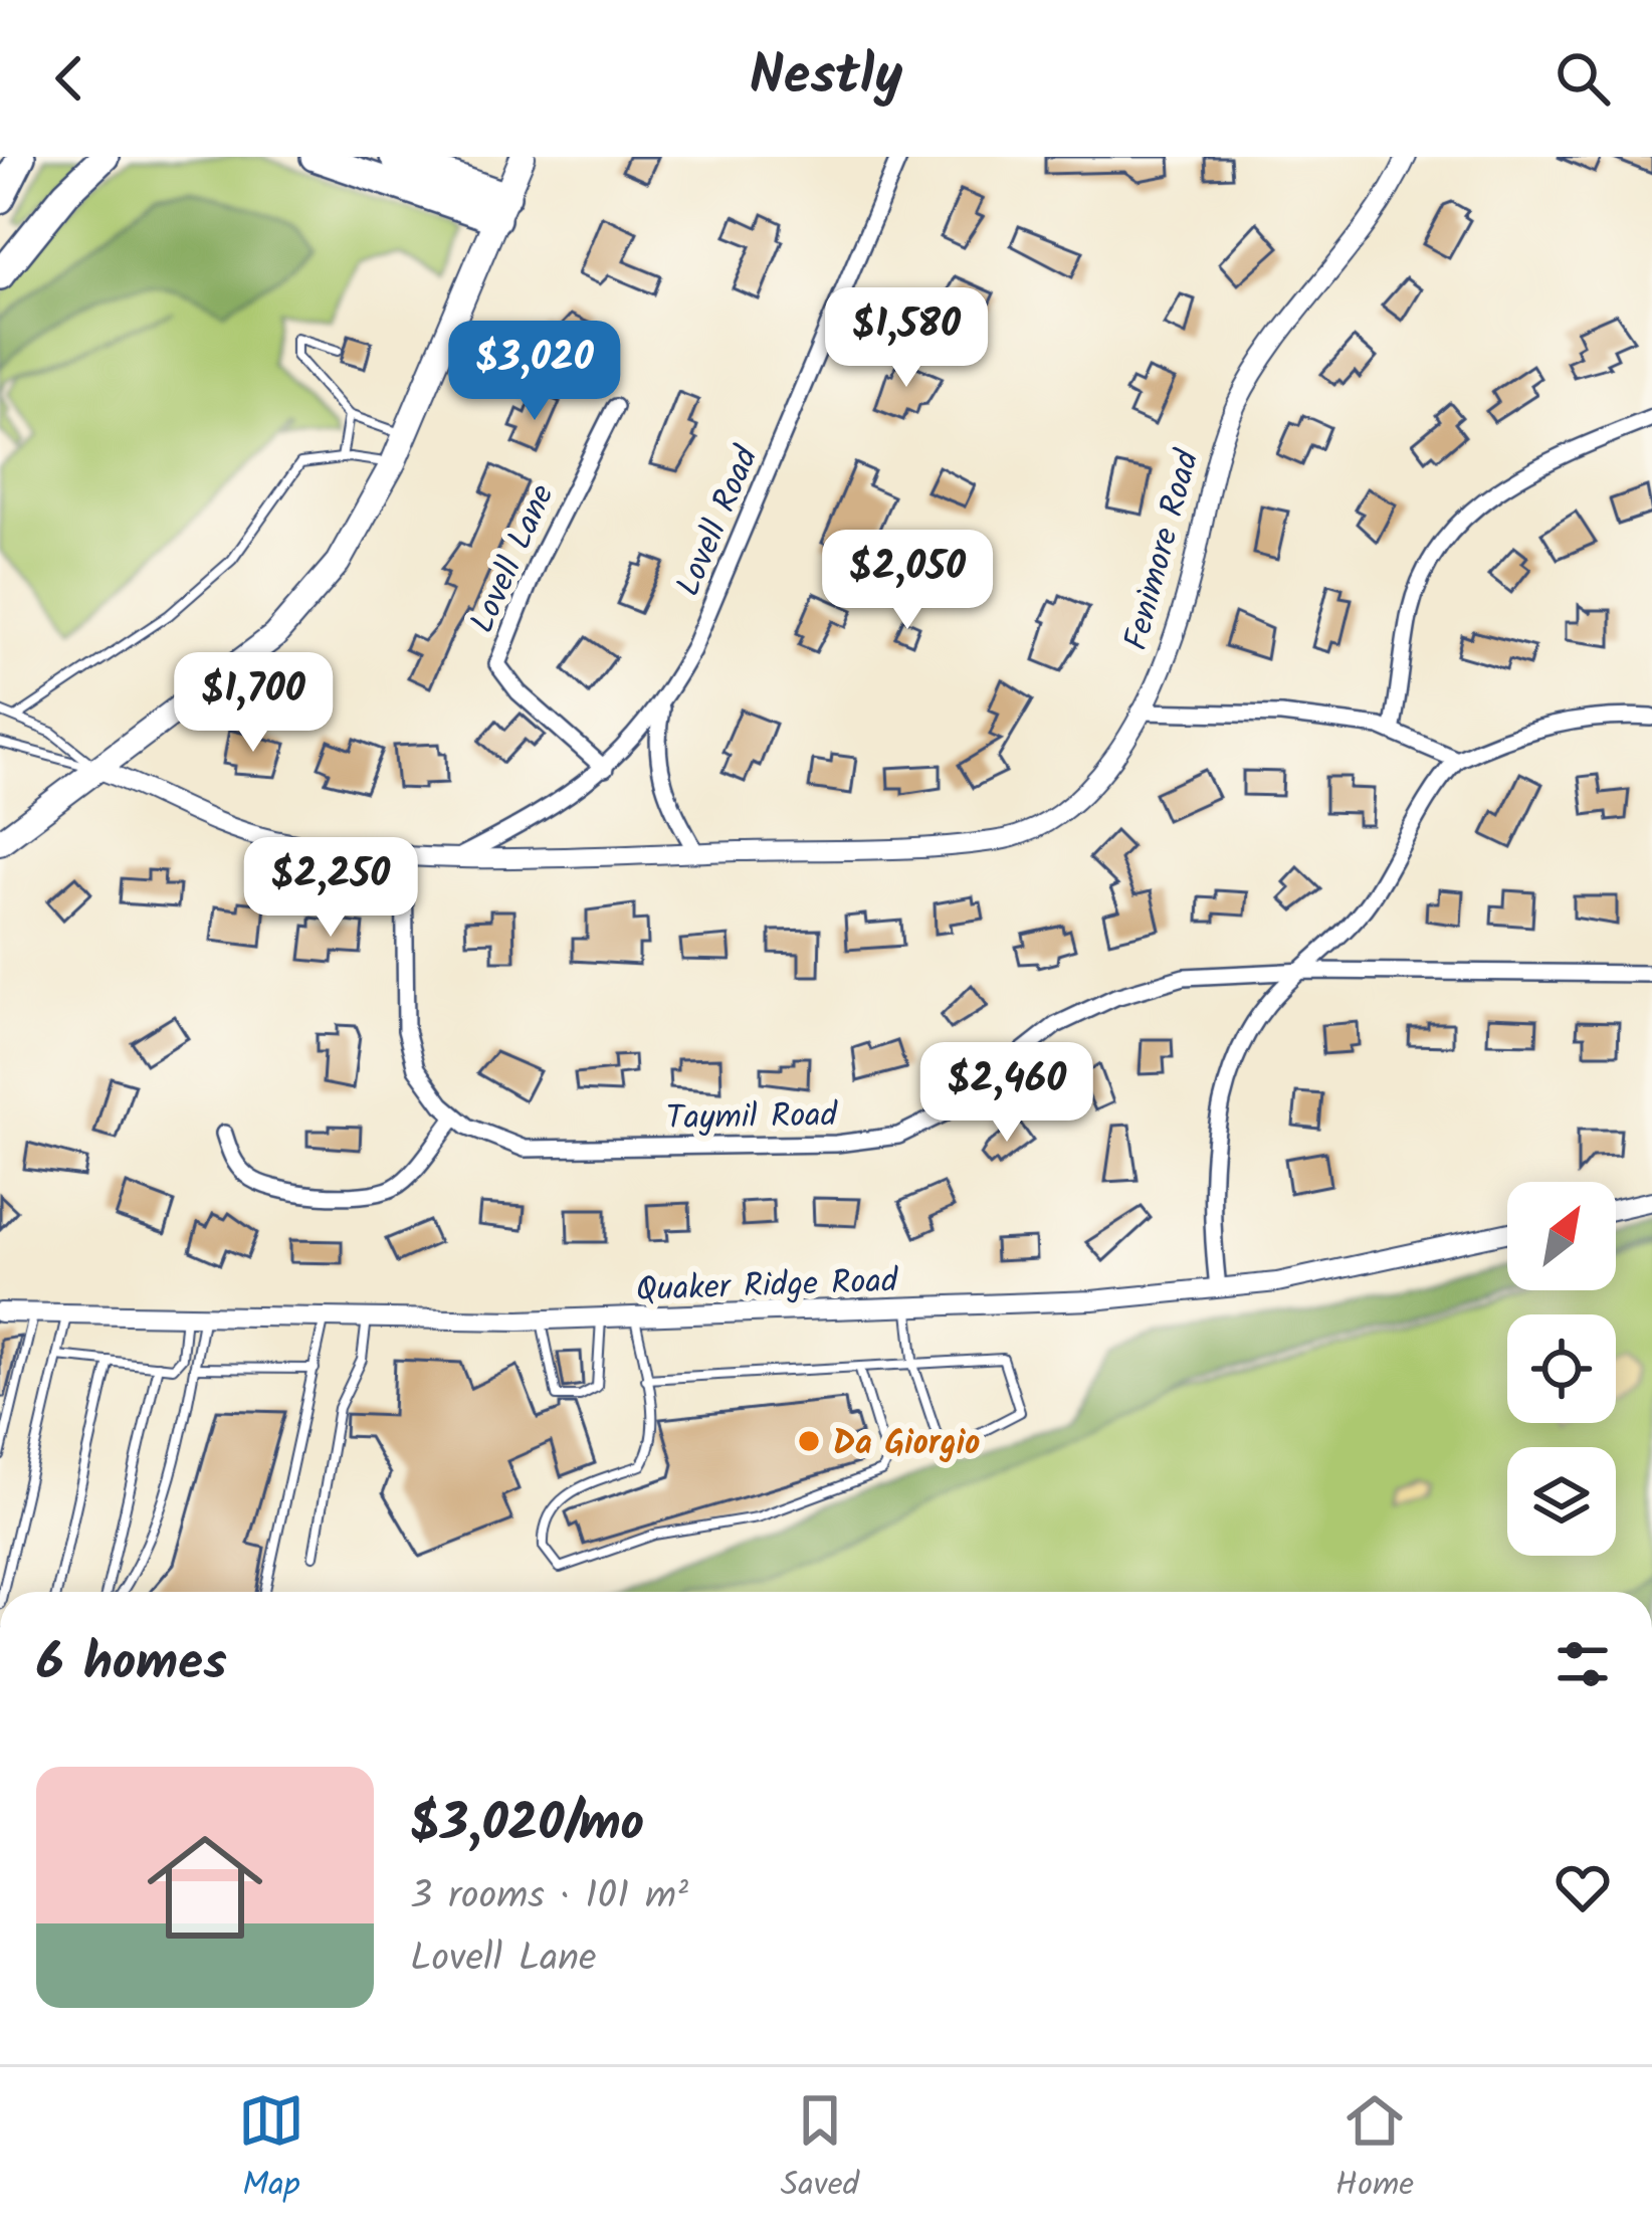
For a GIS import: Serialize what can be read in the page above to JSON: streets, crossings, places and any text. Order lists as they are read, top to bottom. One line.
{"streets":{"street":["Lovell Road","Fenimore Road","Lovell Lane","Taymil Road","Quaker Ridge Road"]},"crossings":[["Lovell Road","Fenimore Road"],["Lovell Road","Lovell Lane"],["Lovell Road","Taymil Road"]],"places":["Da Giorgio"],"north":"top right","page":{"header":"Nestly","price":["$1,580","$3,020","$2,050","$1,700","$2,250","$2,460"],"heading":"6 homes","list":[{"name":"$3,020/mo","note":"3 rooms · 101 m² · Lovell Lane"}],"tabs":["Map","Saved","Home"]}}
